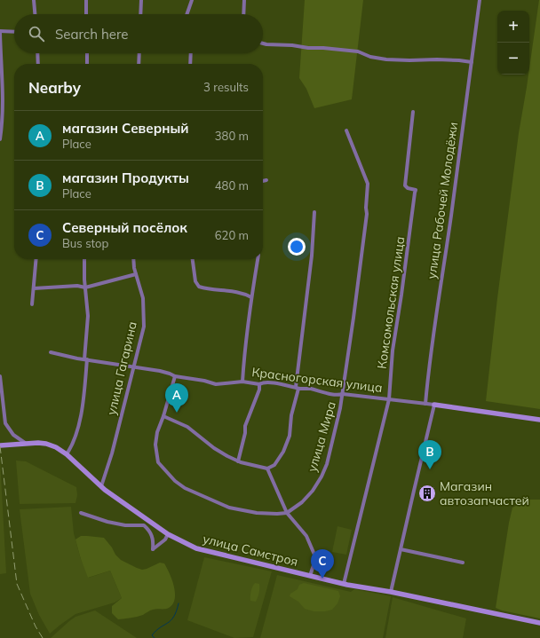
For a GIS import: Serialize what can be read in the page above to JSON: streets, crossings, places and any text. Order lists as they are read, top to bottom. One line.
{"streets":{"street":["улица Рабочей Молодёжи","Комсомольская улица","улица Гагарина","Красногорская улица","улица Мира","улица Самстроя"]},"crossings":[["улица Рабочей Молодёжи","Красногорская улица"],["Комсомольская улица","Красногорская улица"],["Комсомольская улица","улица Самстроя"],["улица Гагарина","Красногорская улица"],["улица Гагарина","улица Самстроя"],["Красногорская улица","улица Мира"]],"places":{"building":["Магазин автозапчастей"]},"page":{"map_buttons":["+","−"],"search":"Search here","heading":["Nearby","3 results"],"list":[{"mark":"A","name":"магазин Северный","note":"Place","value":"380 m"},{"mark":"B","name":"магазин Продукты","note":"Place","value":"480 m"},{"mark":"C","name":"Северный посёлок","note":"Bus stop","value":"620 m"}],"pins":["A","B","C"]}}
